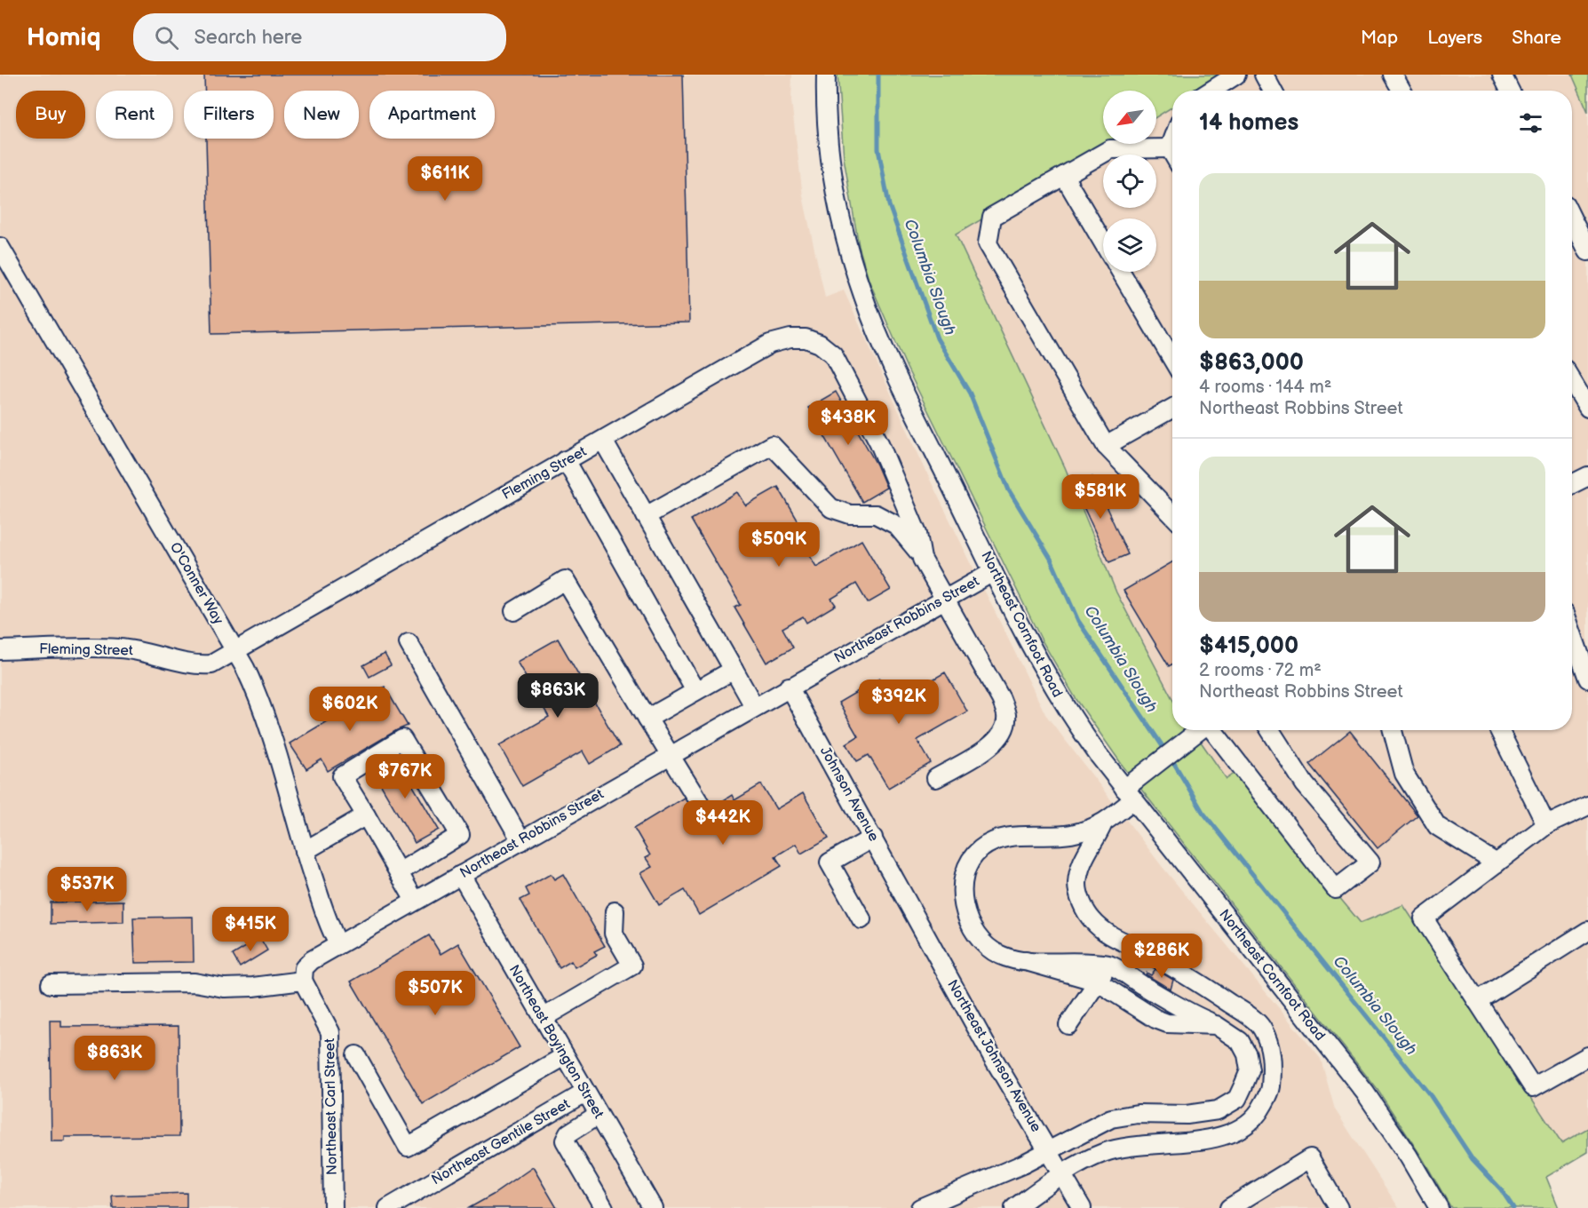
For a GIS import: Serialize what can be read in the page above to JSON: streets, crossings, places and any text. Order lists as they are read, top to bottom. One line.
{"streets":{"street":["Fleming Street","O'Conner Way","Northeast Robbins Street","Northeast Cornfoot Road","Johnson Avenue","Northeast Boyington Street","Northeast Johnson Avenue","Northeast Carl Street","Northeast Gentile Street"]},"crossings":[["Fleming Street","O'Conner Way"],["Fleming Street","Northeast Robbins Street"],["O'Conner Way","Northeast Robbins Street"],["Northeast Robbins Street","Northeast Cornfoot Road"],["Northeast Robbins Street","Johnson Avenue"],["Northeast Robbins Street","Northeast Boyington Street"],["Northeast Robbins Street","Northeast Carl Street"],["Johnson Avenue","Northeast Johnson Avenue"],["Northeast Boyington Street","Northeast Gentile Street"]],"water":["Columbia Slough"],"north":"bottom left","page":{"header":"Homiq","search":"Search here","nav":["Map","Layers","Share"],"chip":["Buy","Rent","Filters","New","Apartment"],"heading":"14 homes","list":[{"name":"$863,000","note":"4 rooms · 144 m² · Northeast Robbins Street"},{"name":"$415,000","note":"2 rooms · 72 m² · Northeast Robbins Street"}],"price":["$611K","$438K","$581K","$509K","$863K","$392K","$602K","$767K","$442K","$537K","$415K","$286K","$507K","$863K"]}}
